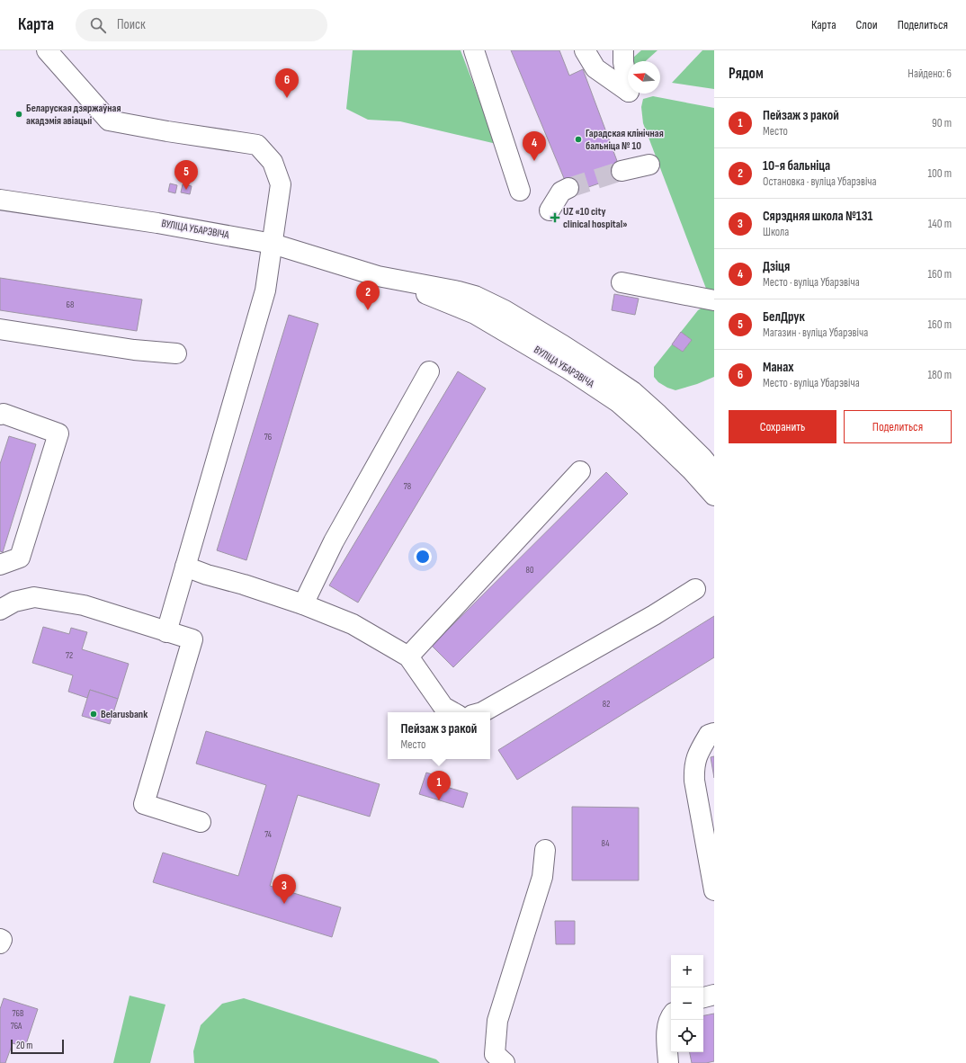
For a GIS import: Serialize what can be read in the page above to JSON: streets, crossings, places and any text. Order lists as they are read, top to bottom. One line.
{"streets":{"main road":["ВУЛІЦА УБАРЭВІЧА"]},"places":{"other":["Беларуская дзяржаўная акадэмія авіацыі","Гарадская клінічная бальніца № 10","Belarusbank"],"health":["UZ «10 city clinical hospital»"]},"house_numbers":["68","76","78","80","72","82","74","84","76В","76А"],"scale_bar":"20 m","north":"left","page":{"header":"Карта","search":"Поиск","nav":["Карта","Слои","Поделиться"],"heading":["Рядом","Найдено: 6"],"pins":["6","4","5","2","1","3"],"list":[{"mark":"1","name":"Пейзаж з ракой","note":"Место","value":"90 m"},{"mark":"2","name":"10-я бальніца","note":"Остановка · вуліца Убарэвіча","value":"100 m"},{"mark":"3","name":"Сярэдняя школа №131","note":"Школа","value":"140 m"},{"mark":"4","name":"Дзіця","note":"Место · вуліца Убарэвіча","value":"160 m"},{"mark":"5","name":"БелДрук","note":"Магазин · вуліца Убарэвіча","value":"160 m"},{"mark":"6","name":"Манах","note":"Место · вуліца Убарэвіча","value":"180 m"}],"buttons":["Сохранить","Поделиться"],"popup":["Пейзаж з ракой","Место"],"map_buttons":["+","−"],"scale":"20 m"}}
